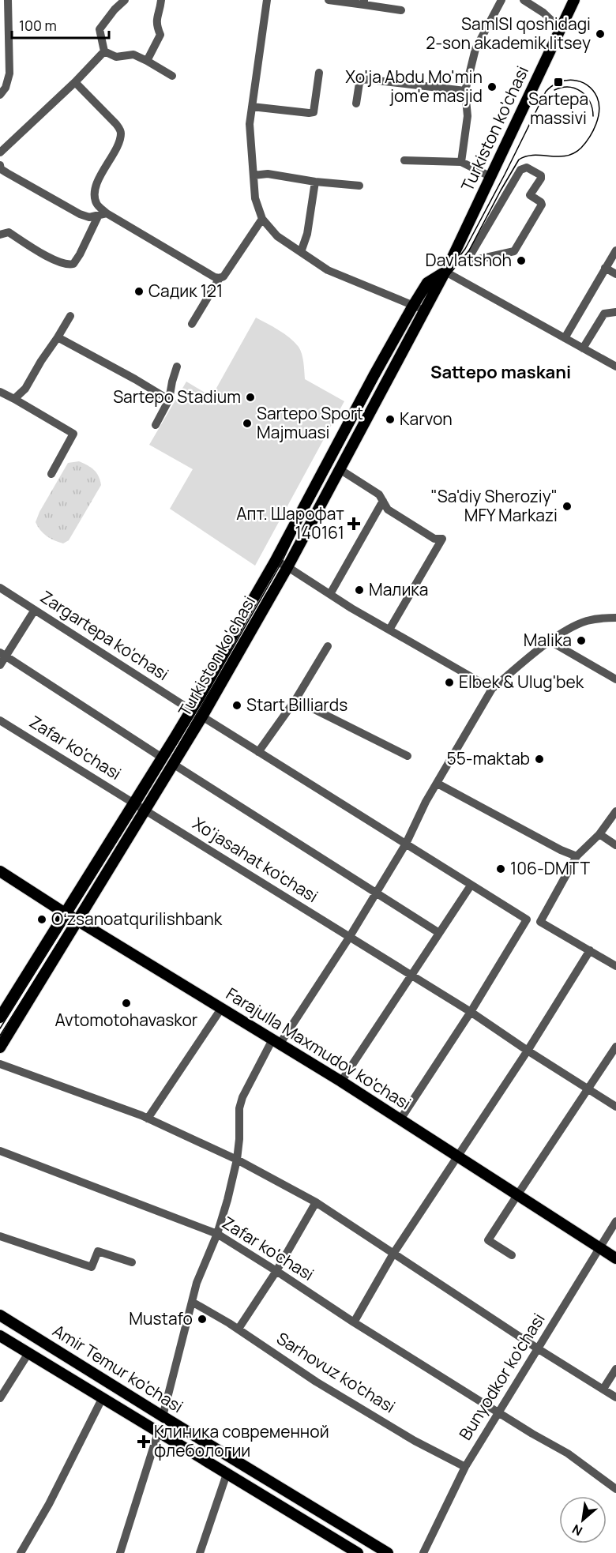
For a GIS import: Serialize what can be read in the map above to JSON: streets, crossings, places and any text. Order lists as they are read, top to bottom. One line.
{"streets":{"main road":["Turkiston ko'chasi","Farajulla Maxmudov ko'chasi","Amir Temur ko'chasi"],"street":["Zargartepa ko'chasi","Zafar ko'chasi","Xo'jasahat ko'chasi","Sarhovuz ko'chasi","Bunyodkor ko'chasi"]},"crossings":[["Turkiston ko'chasi","Zargartepa ko'chasi"],["Turkiston ko'chasi","Zafar ko'chasi"],["Turkiston ko'chasi","Xo'jasahat ko'chasi"],["Turkiston ko'chasi","Farajulla Maxmudov ko'chasi"],["Zafar ko'chasi","Xo'jasahat ko'chasi"],["Zafar ko'chasi","Bunyodkor ko'chasi"],["Farajulla Maxmudov ko'chasi","Bunyodkor ko'chasi"],["Sarhovuz ko'chasi","Bunyodkor ko'chasi"]],"districts":["Sattepo maskani"],"places":{"other":["SamISI qoshidagi 2-son akademik litsey","Xo'ja Abdu Mo'min jom'e masjid","Davlatshoh","Садик 121","Sartepo Stadium","Karvon","Sartepo Sport Majmuasi","\"Sa'diy Sheroziy\" MFY Markazi","Малика","Malika","Elbek & Ulug'bek","Start Billiards","55-maktab","106-DMTT","Oʻzsanoatqurilishbank","Avtomotohavaskor","Mustafo"],"transit":["Sartepa massivi"],"health":["Апт. Шарофат 140161","Клиника современной флебологии"]},"scale_bar":"100 m","north":"bottom left"}
